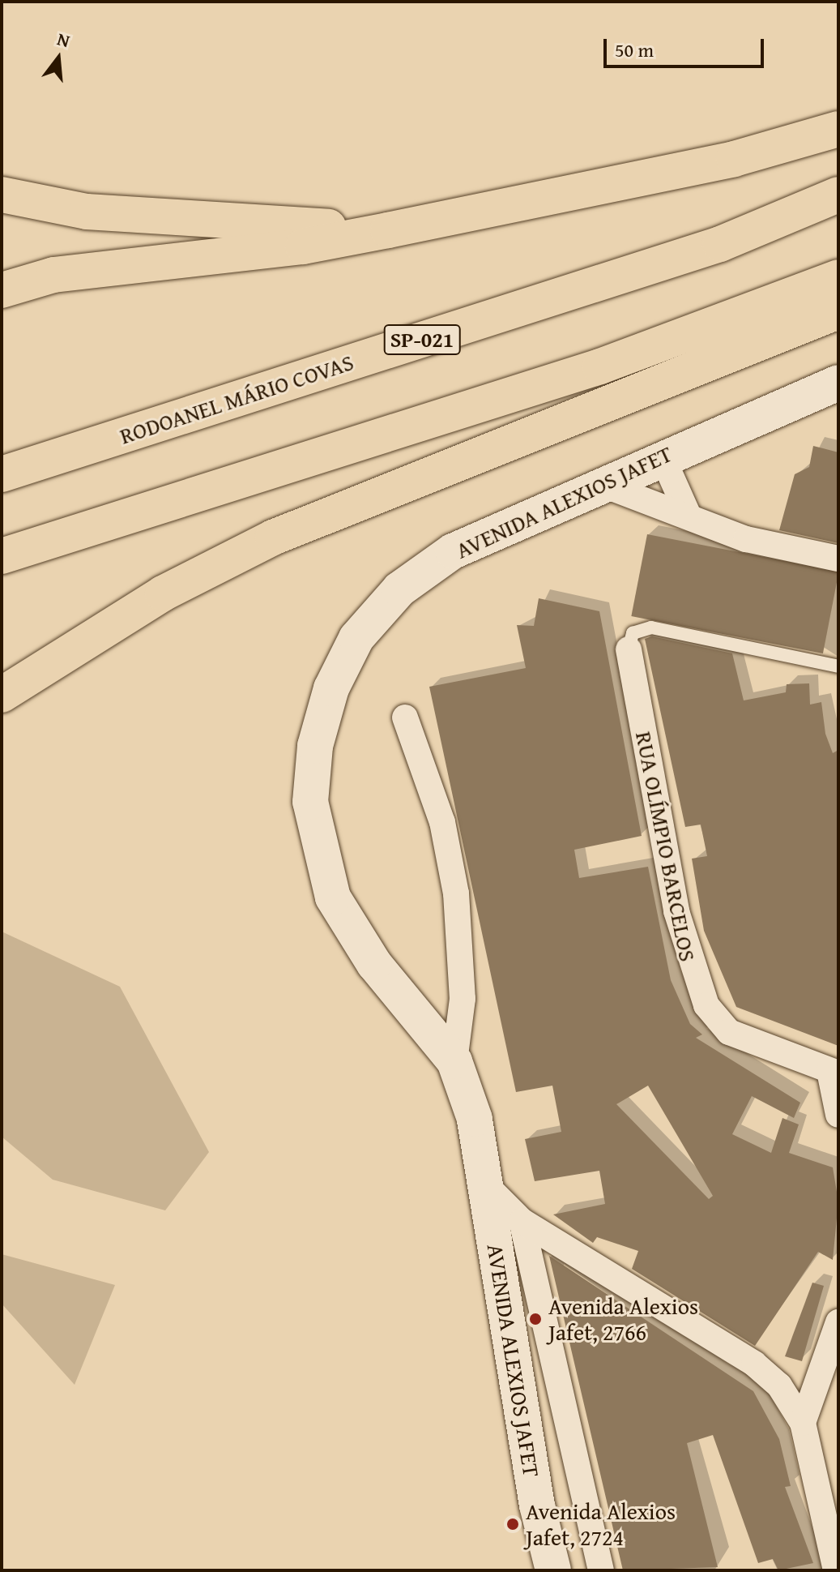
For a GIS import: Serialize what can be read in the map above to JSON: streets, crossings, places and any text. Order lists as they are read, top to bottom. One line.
{"streets":{"highway":["SP-021","RODOANEL MÁRIO COVAS"],"main road":["AVENIDA ALEXIOS JAFET"],"street":["RUA OLÍMPIO BARCELOS"]},"places":["Avenida Alexios Jafet, 2766","Avenida Alexios Jafet, 2724"],"scale_bar":"50 m","north":"top"}
